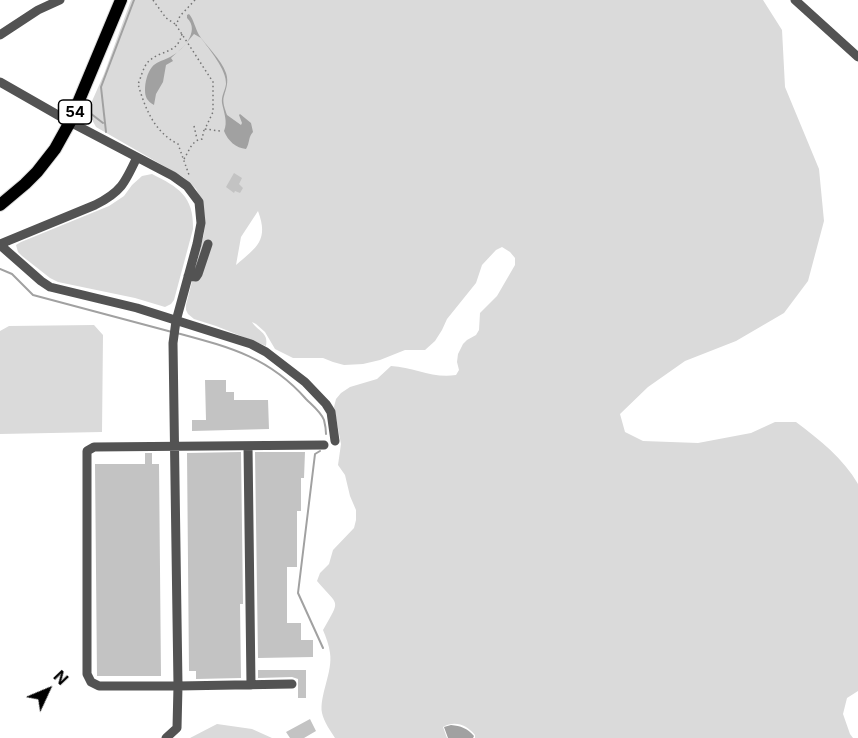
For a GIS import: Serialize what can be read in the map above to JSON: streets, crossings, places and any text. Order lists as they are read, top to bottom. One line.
{"streets":{"highway":["54"]},"north":"top right"}
